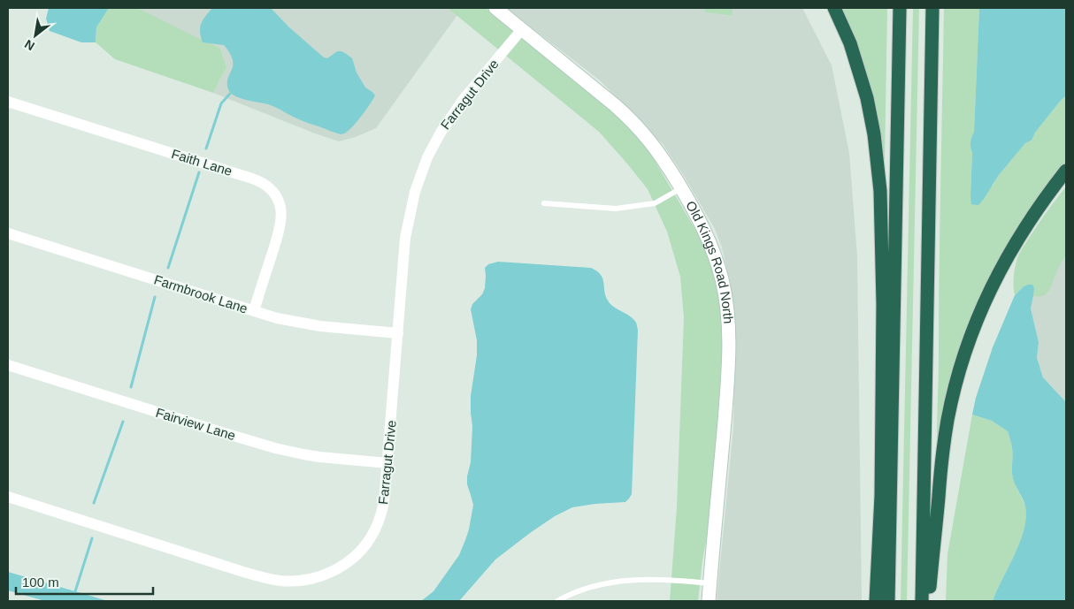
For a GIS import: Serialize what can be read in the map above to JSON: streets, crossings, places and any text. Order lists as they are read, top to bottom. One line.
{"streets":{"street":["Farragut Drive","Faith Lane","Old Kings Road North","Farmbrook Lane","Fairview Lane"]},"crossings":[["Farragut Drive","Old Kings Road North"],["Farragut Drive","Farmbrook Lane"],["Farragut Drive","Fairview Lane"],["Faith Lane","Farmbrook Lane"]],"scale_bar":"100 m","north":"bottom left"}
